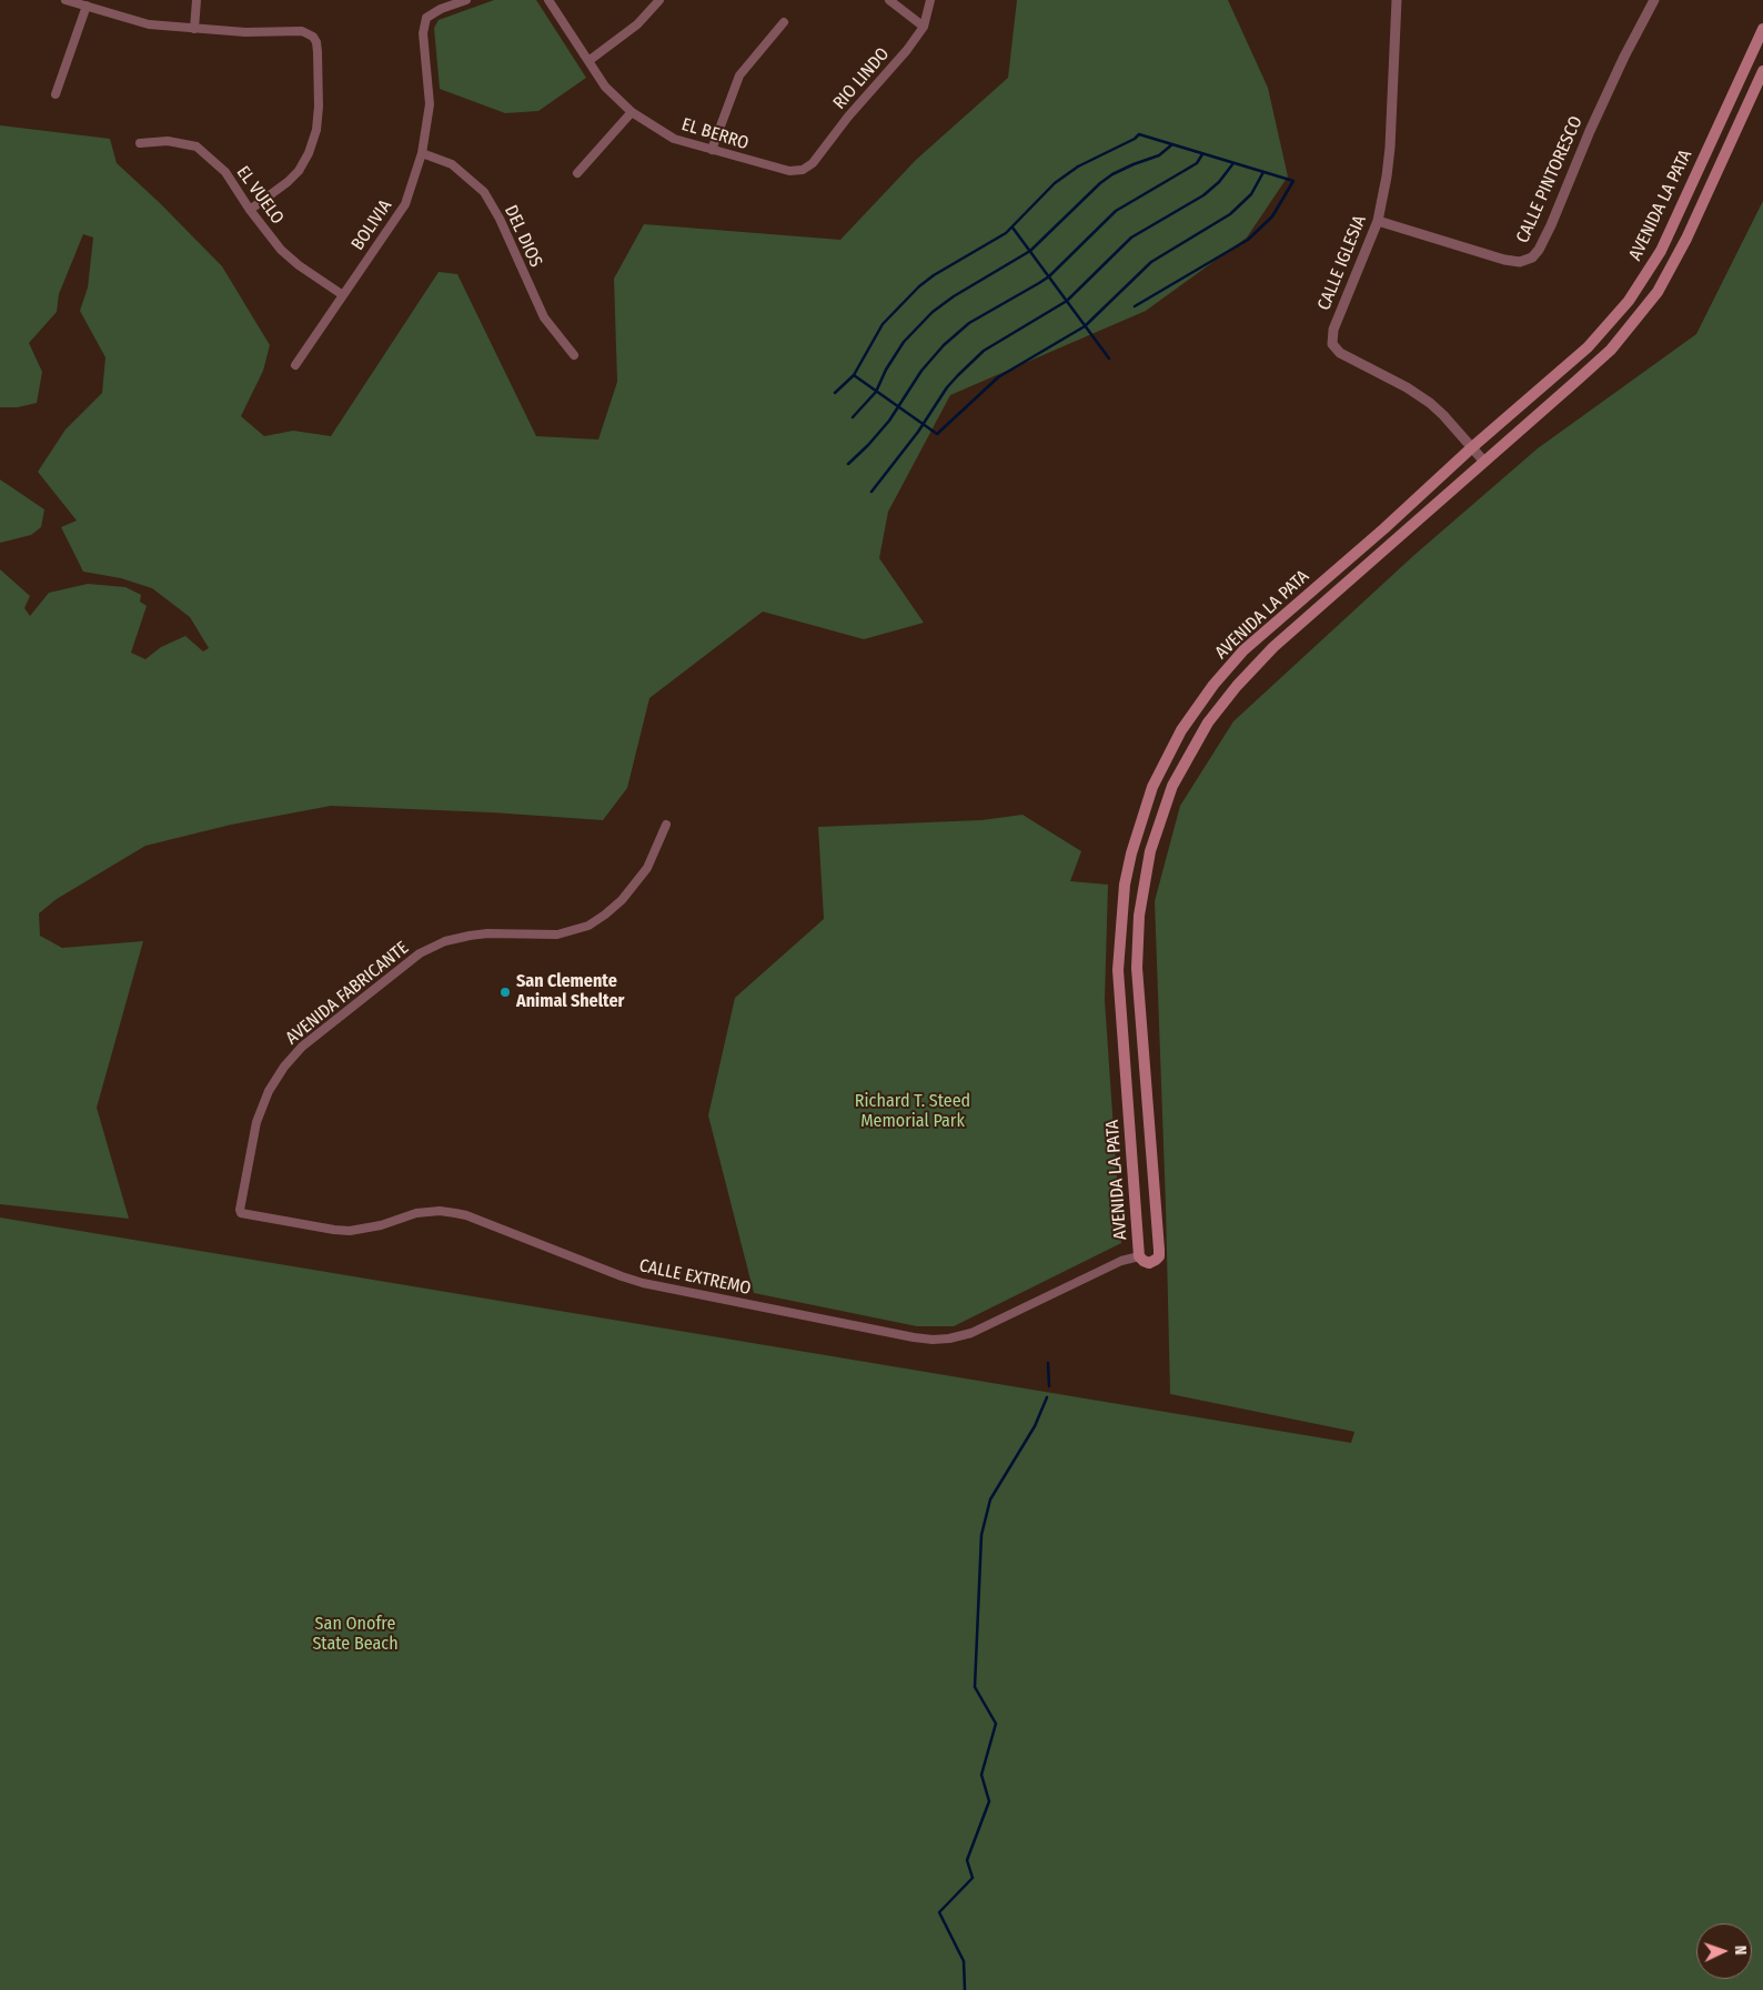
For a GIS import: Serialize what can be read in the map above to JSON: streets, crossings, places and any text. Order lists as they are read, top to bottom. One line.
{"streets":{"main road":["AVENIDA LA PATA"],"street":["RIO LINDO","EL BERRO","CALLE PINTORESCO","EL VUELO","BOLIVIA","DEL DIOS","CALLE IGLESIA","AVENIDA FABRICANTE","CALLE EXTREMO"]},"crossings":[["RIO LINDO","EL BERRO"],["CALLE PINTORESCO","CALLE IGLESIA"],["EL VUELO","BOLIVIA"],["AVENIDA LA PATA","CALLE IGLESIA"],["AVENIDA LA PATA","CALLE EXTREMO"],["BOLIVIA","DEL DIOS"],["AVENIDA FABRICANTE","CALLE EXTREMO"]],"parks":["Richard T. Steed Memorial Park","San Onofre State Beach"],"places":["San Clemente Animal Shelter"],"north":"right"}
